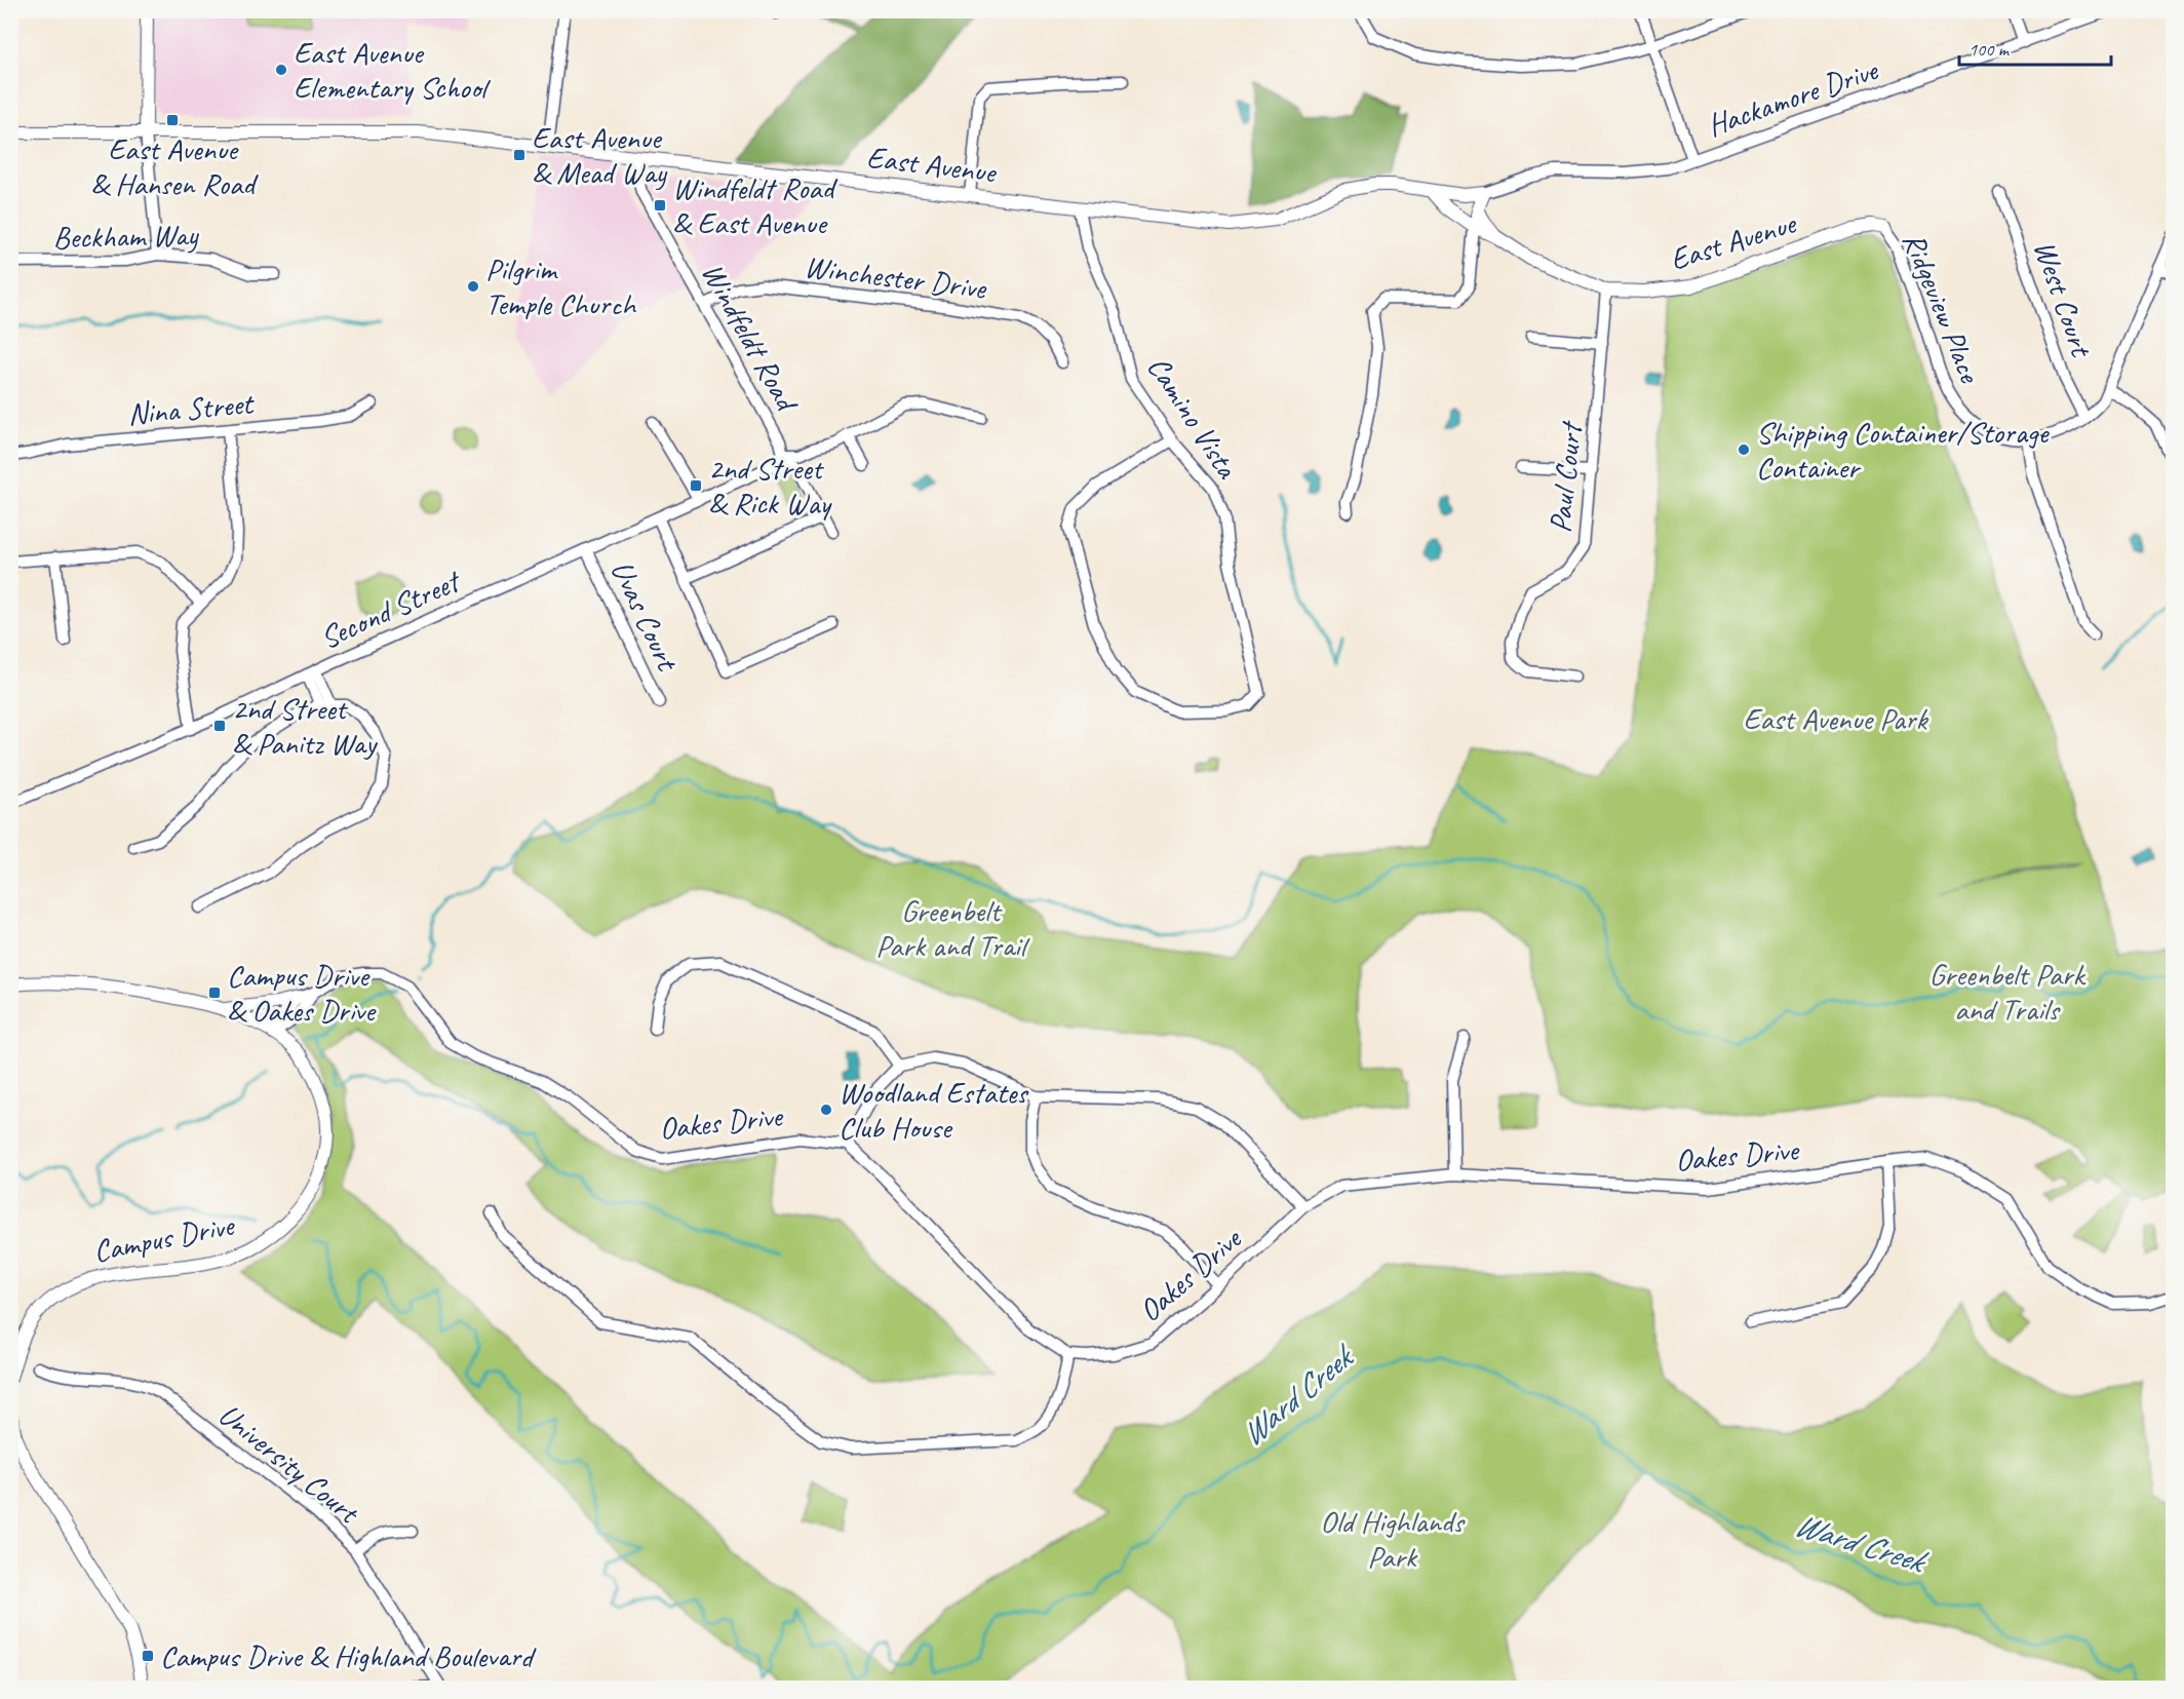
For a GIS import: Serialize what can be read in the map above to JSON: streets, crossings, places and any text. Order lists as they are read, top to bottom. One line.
{"streets":{"street":["Hackamore Drive","East Avenue","Beckham Way","Winchester Drive","West Court","Ridgeview Place","Windfeldt Road","Nina Street","Camino Vista","Paul Court","Second Street","Uvas Court","Oakes Drive","Campus Drive","University Court"]},"crossings":[["Hackamore Drive","East Avenue"],["East Avenue","Ridgeview Place"],["East Avenue","Windfeldt Road"],["East Avenue","Camino Vista"],["East Avenue","Paul Court"],["Winchester Drive","Windfeldt Road"],["West Court","Ridgeview Place"],["Windfeldt Road","Second Street"],["Second Street","Uvas Court"],["Oakes Drive","Campus Drive"]],"water":["Ward Creek"],"parks":["East Avenue Park","Greenbelt Park and Trail","Greenbelt Park and Trails","Old Highlands Park"],"places":{"other":["East Avenue Elementary School","Pilgrim Temple Church","Shipping Container/Storage Container","Woodland Estates Club House"],"transit":["East Avenue & Hansen Road","East Avenue & Mead Way","Windfeldt Road & East Avenue","2nd Street & Rick Way","2nd Street & Panitz Way","Campus Drive & Oakes Drive","Campus Drive & Highland Boulevard"]},"scale_bar":"100 m"}
